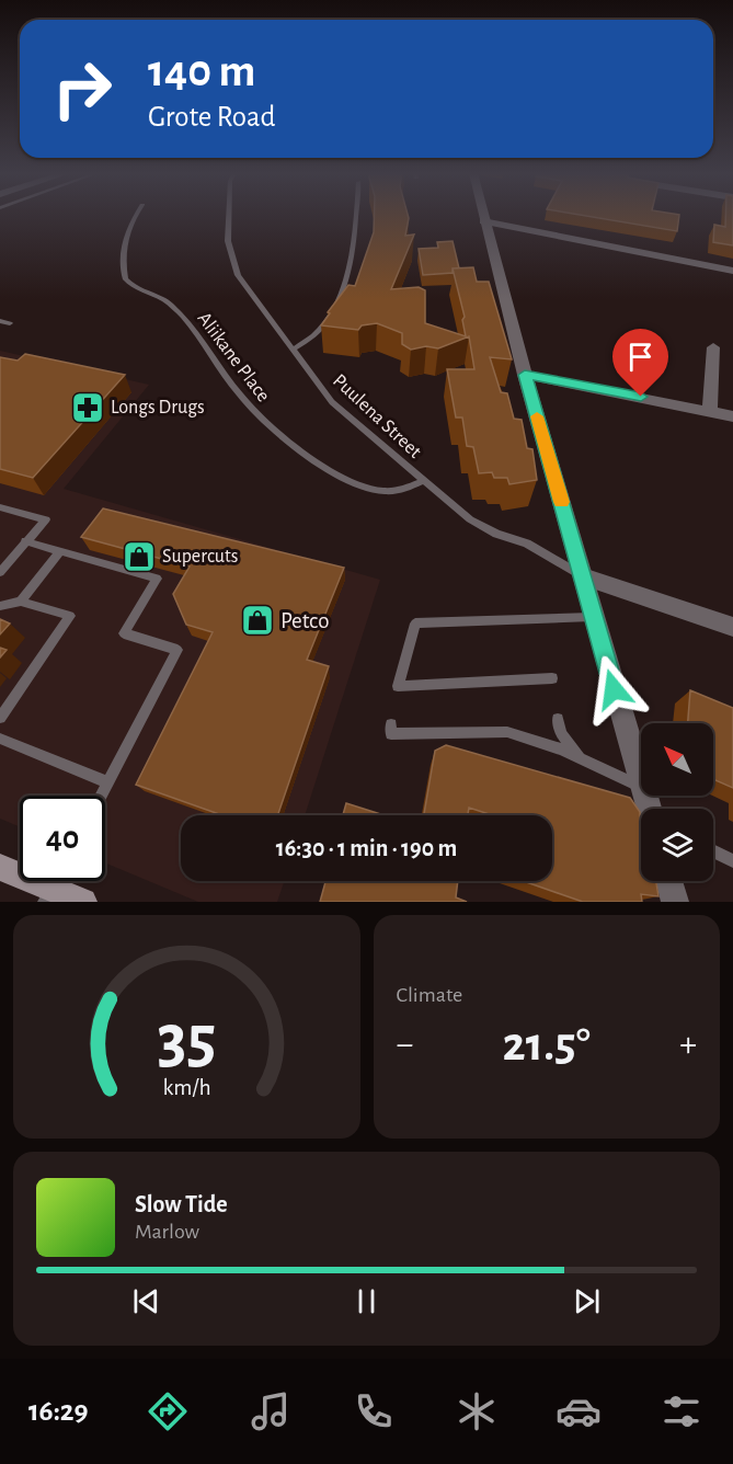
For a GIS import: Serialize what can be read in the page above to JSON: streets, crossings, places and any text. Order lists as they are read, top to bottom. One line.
{"streets":{"lane":["Aliikane Place","Puulena Street"]},"crossings":[["Aliikane Place","Puulena Street"]],"places":{"pharmacy":["Longs Drugs"],"shop":["Supercuts","Petco"]},"north":"top left","page":{"turn":["140 m","Grote Road"],"limit":"40","trip":"16:30 · 1 min · 190 m","tile":"Climate","heat":["−","21.5°","+"],"song":["Slow Tide","Marlow"],"tabs":"16:29","gauge":["35","km/h"]}}
